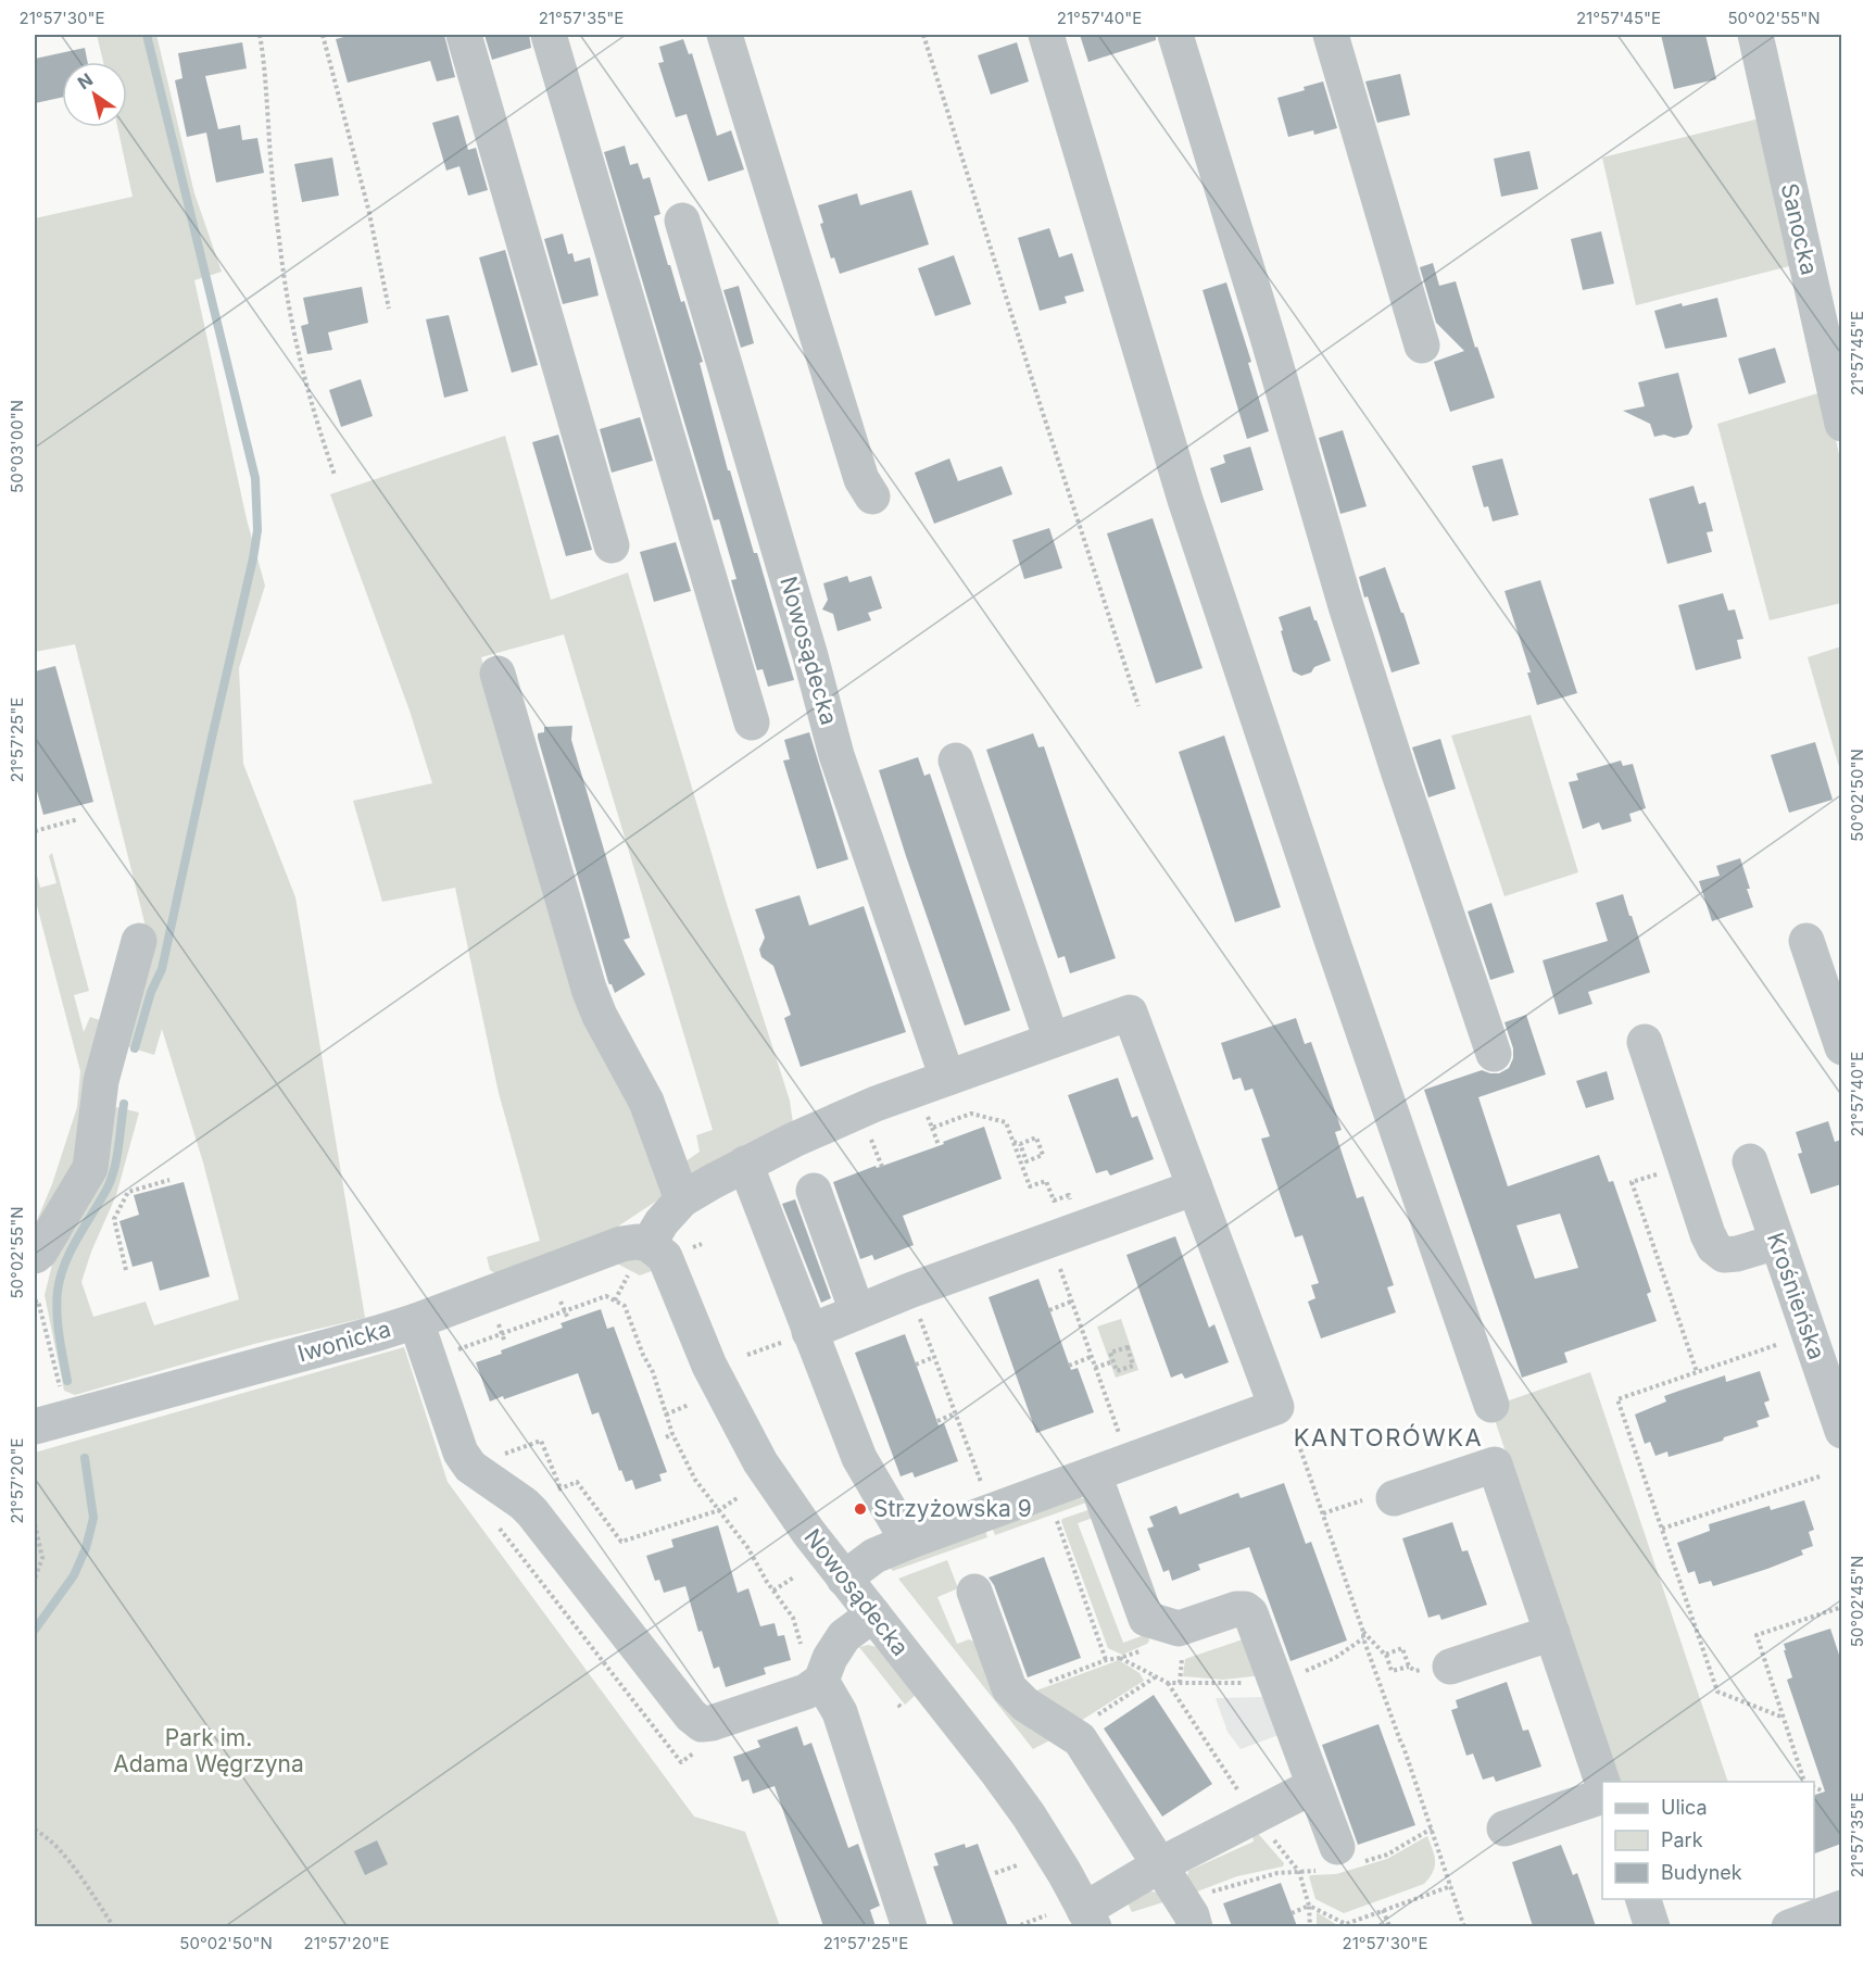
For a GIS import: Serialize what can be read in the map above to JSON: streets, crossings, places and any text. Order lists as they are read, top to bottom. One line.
{"streets":{"street":["Sanocka","Nowosądecka","Krośnieńska","Iwonicka"]},"crossings":[["Nowosądecka","Iwonicka"]],"districts":["KANTORÓWKA"],"parks":["Park im. Adama Węgrzyna"],"places":["Strzyżowska 9"],"legend":["Ulica","Park","Budynek"],"north":"top left","coordinates":["21°57'30\"E","21°57'35\"E","21°57'40\"E","21°57'45\"E","50°02'55\"N","50°03'00\"N","21°57'25\"E","50°02'50\"N","21°57'20\"E","50°02'45\"N"]}
